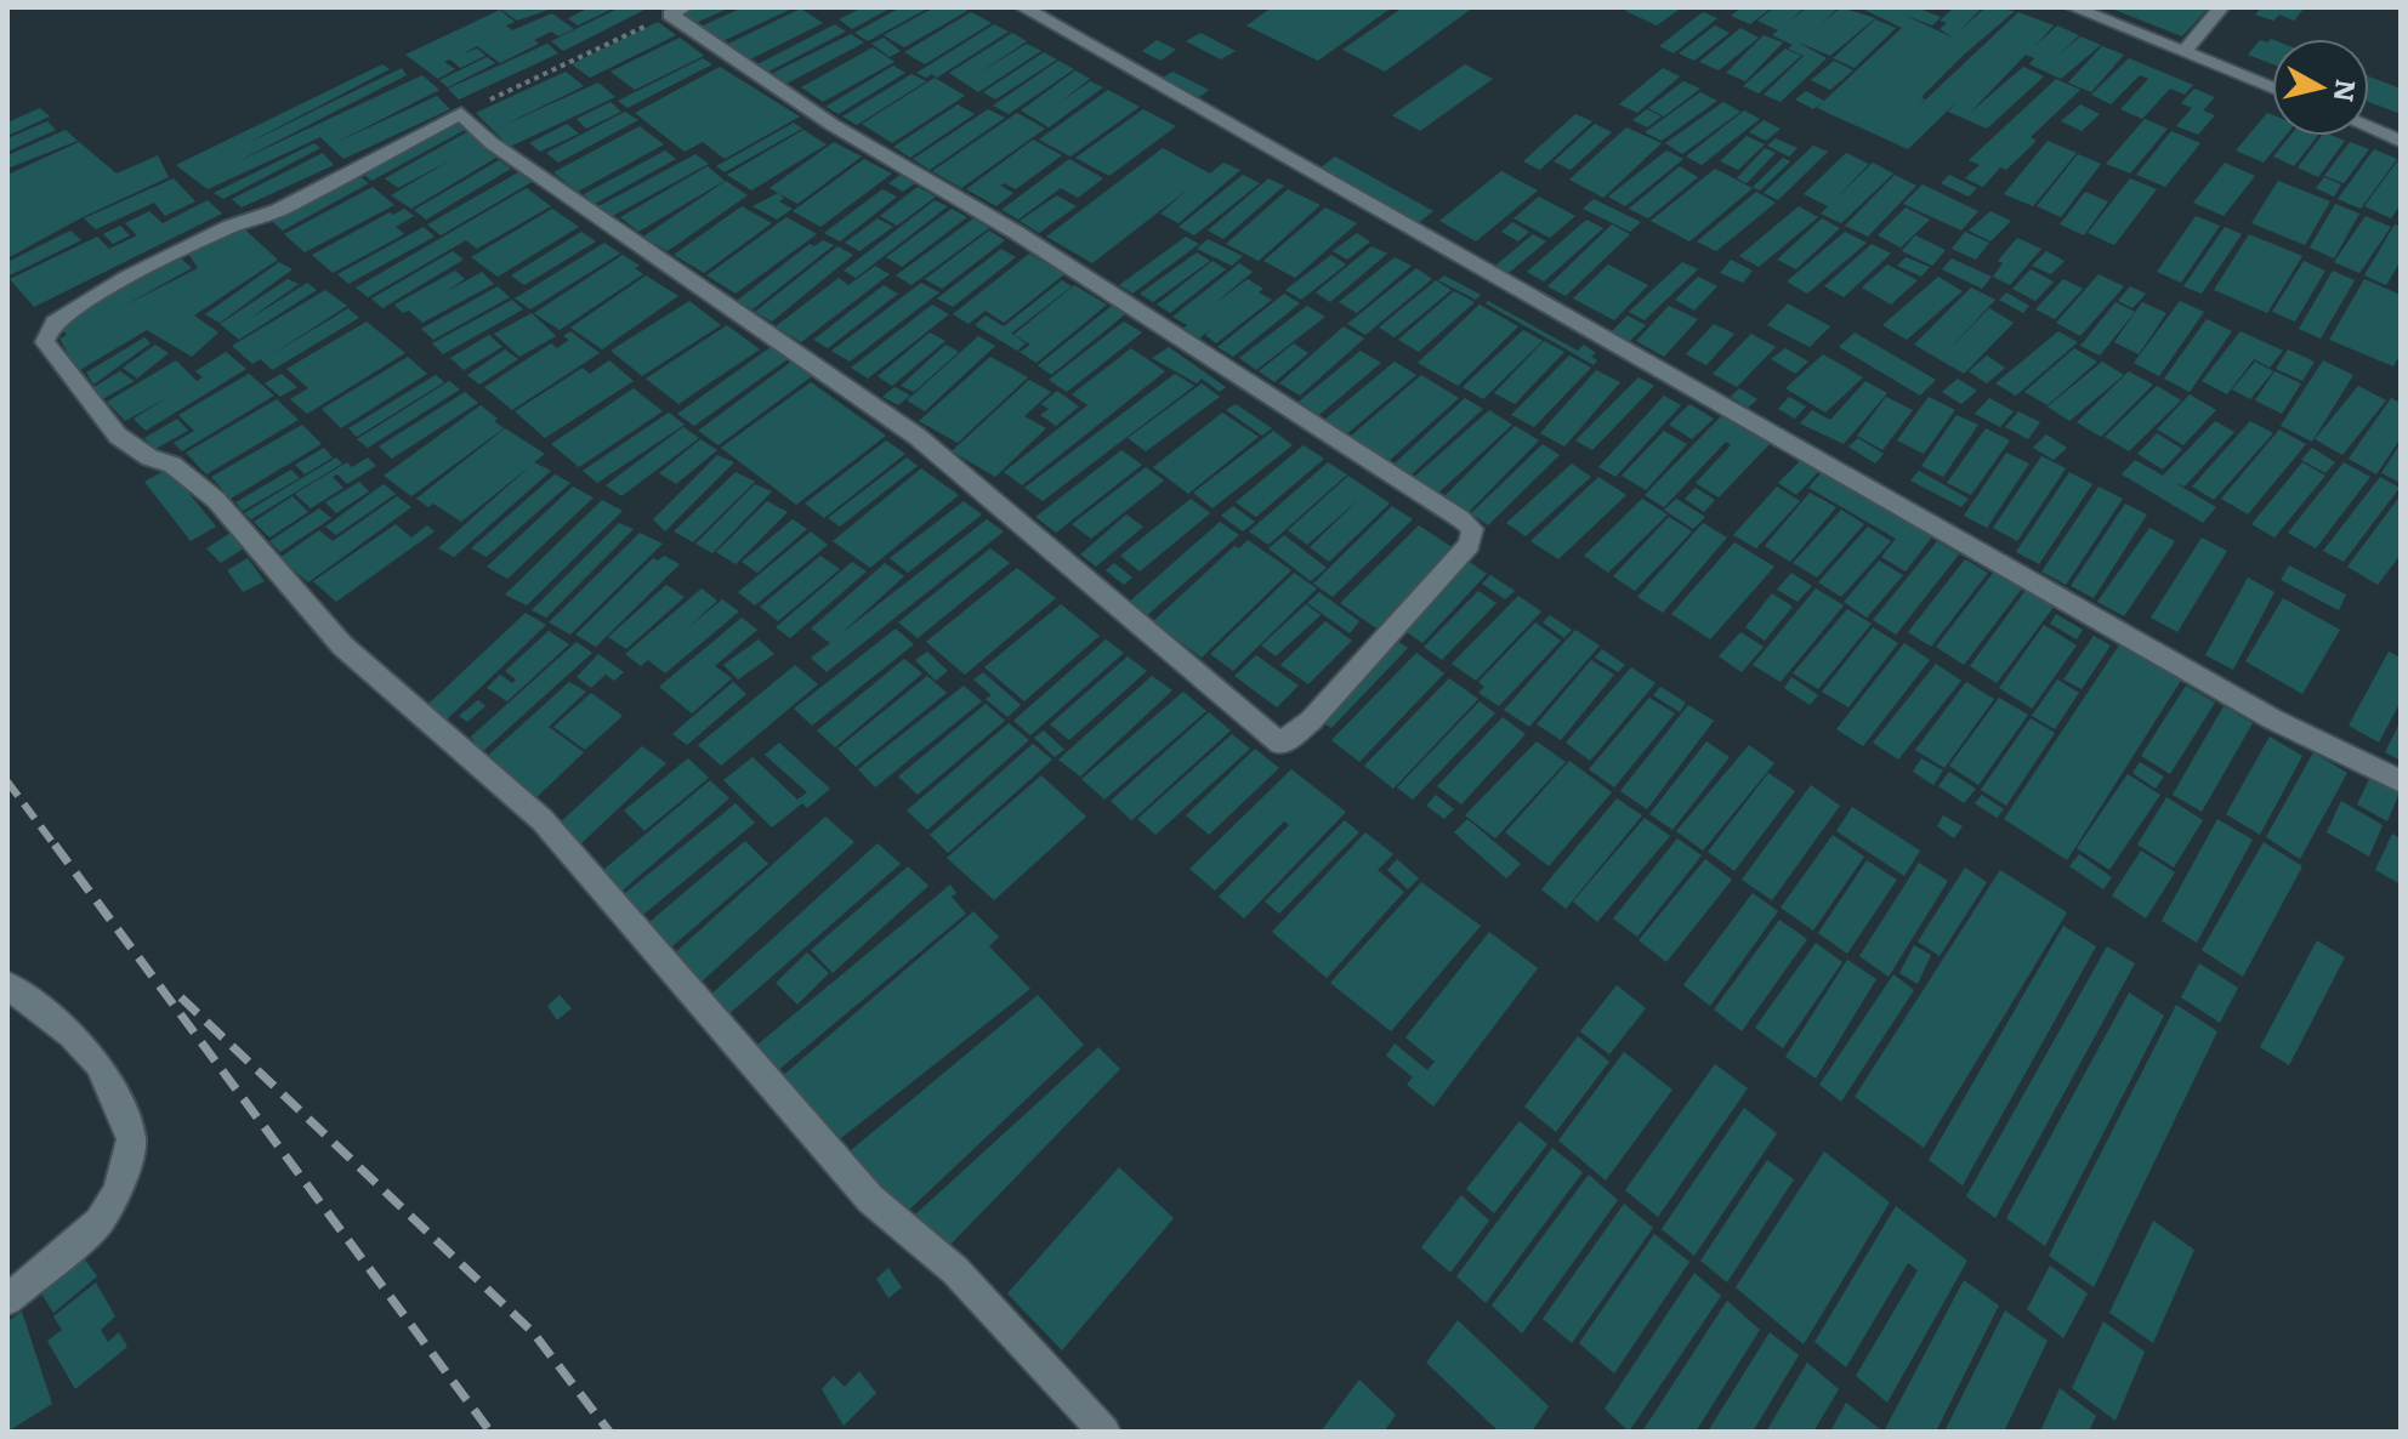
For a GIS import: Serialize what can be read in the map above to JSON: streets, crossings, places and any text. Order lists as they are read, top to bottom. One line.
{"north":"right"}
